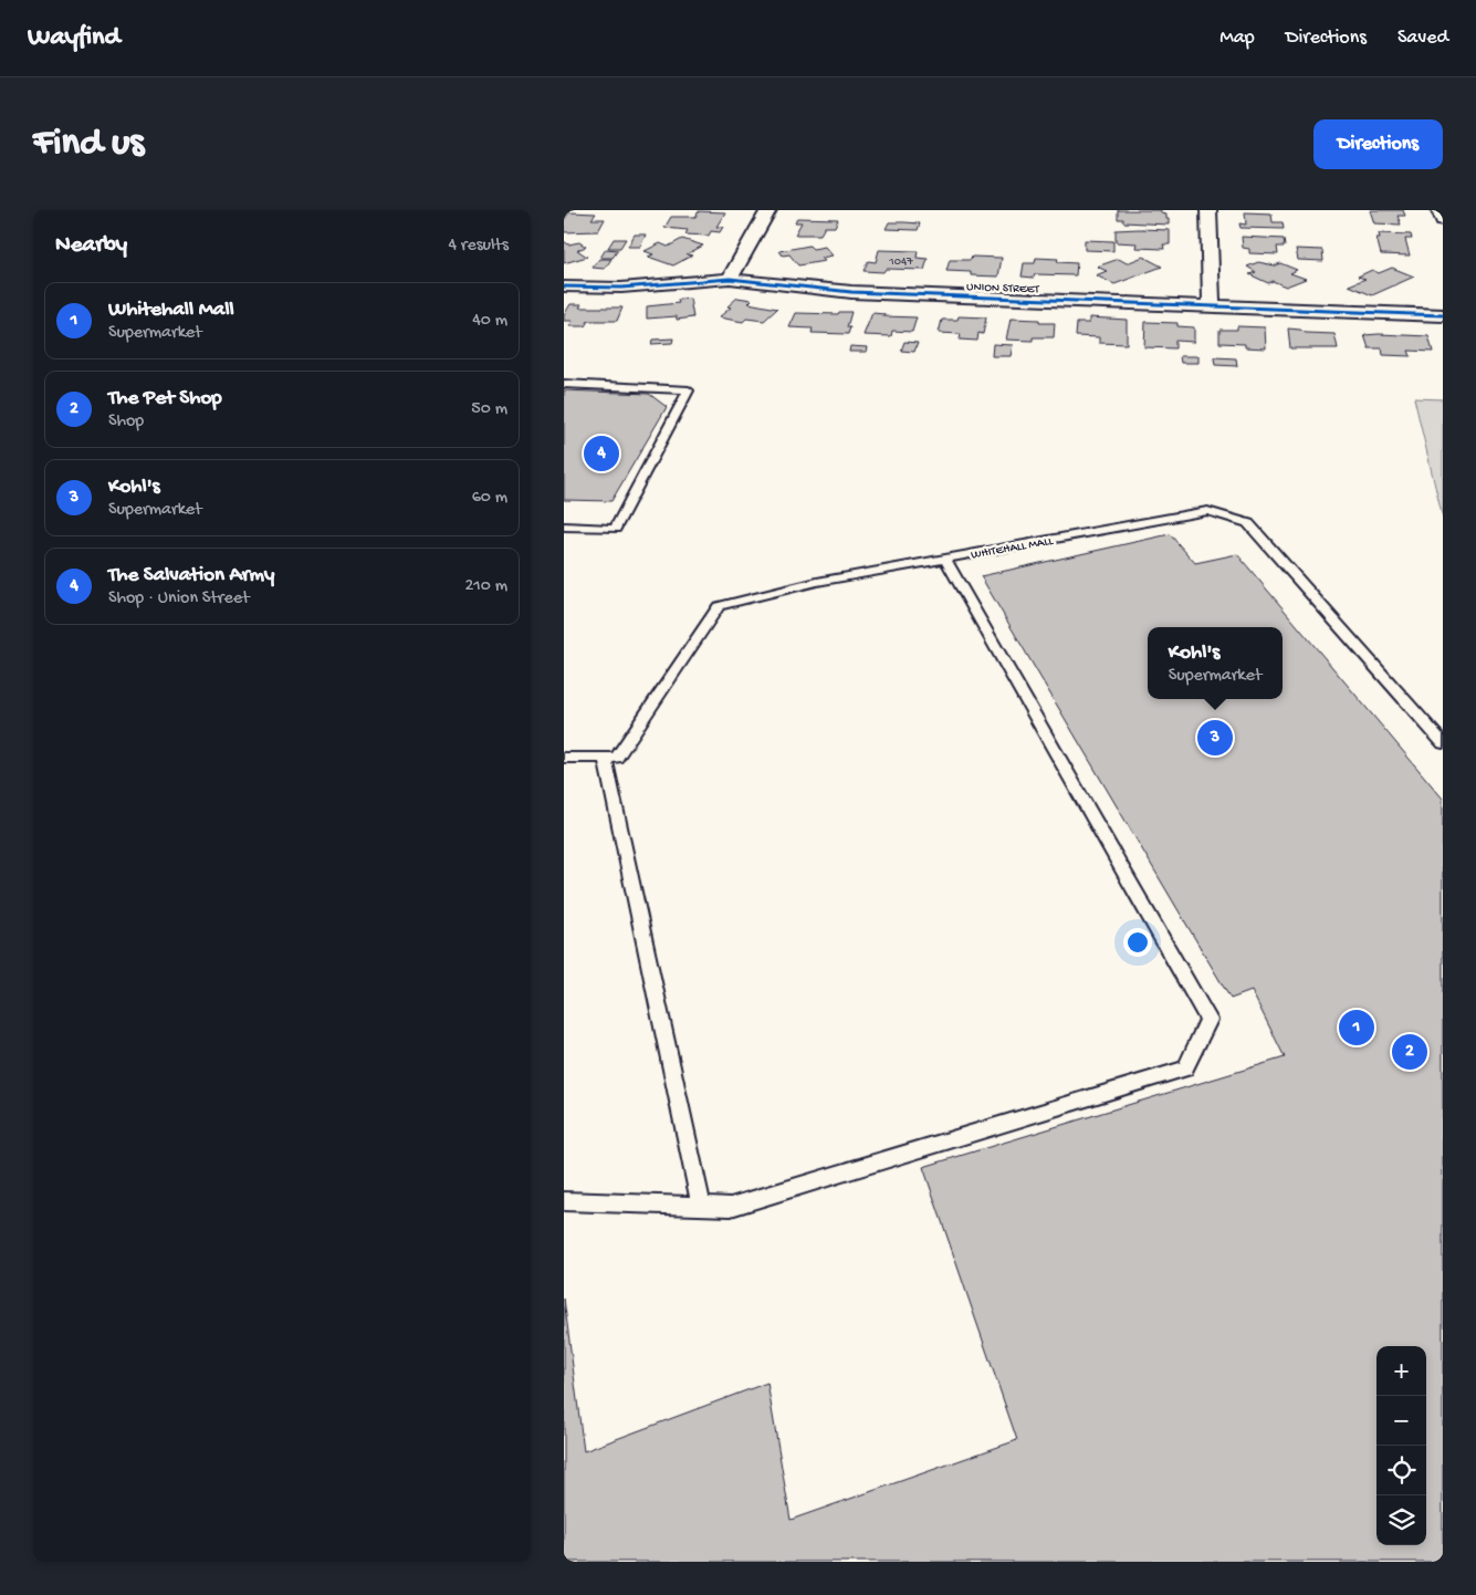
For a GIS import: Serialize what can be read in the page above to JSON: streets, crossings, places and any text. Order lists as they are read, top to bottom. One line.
{"streets":{"street":["UNION STREET"],"lane":["WHITEHALL MALL"]},"house_numbers":["1047"],"page":{"header":"Wayfind","nav":["Map","Directions","Saved"],"buttons":"Directions","title":"Find us","heading":["Nearby","4 results"],"list":[{"mark":"1","name":"Whitehall Mall","note":"Supermarket","value":"40 m"},{"mark":"2","name":"The Pet Shop","note":"Shop","value":"50 m"},{"mark":"3","name":"Kohl's","note":"Supermarket","value":"60 m"},{"mark":"4","name":"The Salvation Army","note":"Shop · Union Street","value":"210 m"}],"pins":["4","3","1","2"],"popup":["Kohl's","Supermarket"],"map_buttons":["+","−"]}}
